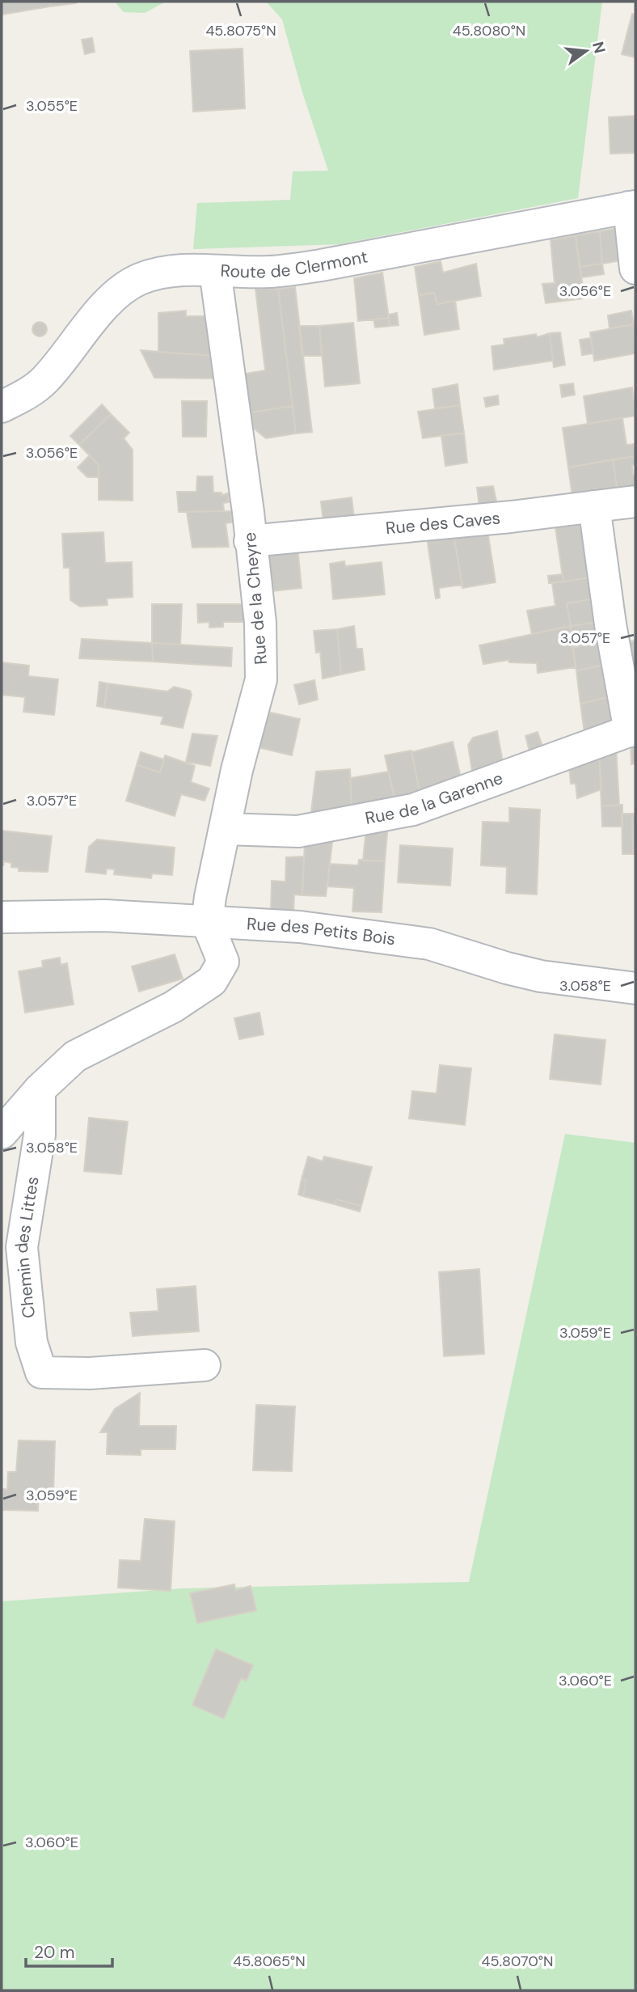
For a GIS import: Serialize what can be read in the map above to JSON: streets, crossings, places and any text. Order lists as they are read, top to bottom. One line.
{"streets":{"street":["Route de Clermont","Rue des Caves","Rue de la Cheyre","Rue de la Garenne","Rue des Petits Bois","Chemin des Littes"]},"crossings":[["Route de Clermont","Rue de la Cheyre"],["Rue des Caves","Rue de la Cheyre"],["Rue de la Cheyre","Rue de la Garenne"],["Rue de la Cheyre","Rue des Petits Bois"]],"scale_bar":"20 m","north":"right","coordinates":["45.8075°N","45.8080°N","3.055°E","3.056°E","3.057°E","3.058°E","3.059°E","3.060°E","45.8065°N","45.8070°N"]}
